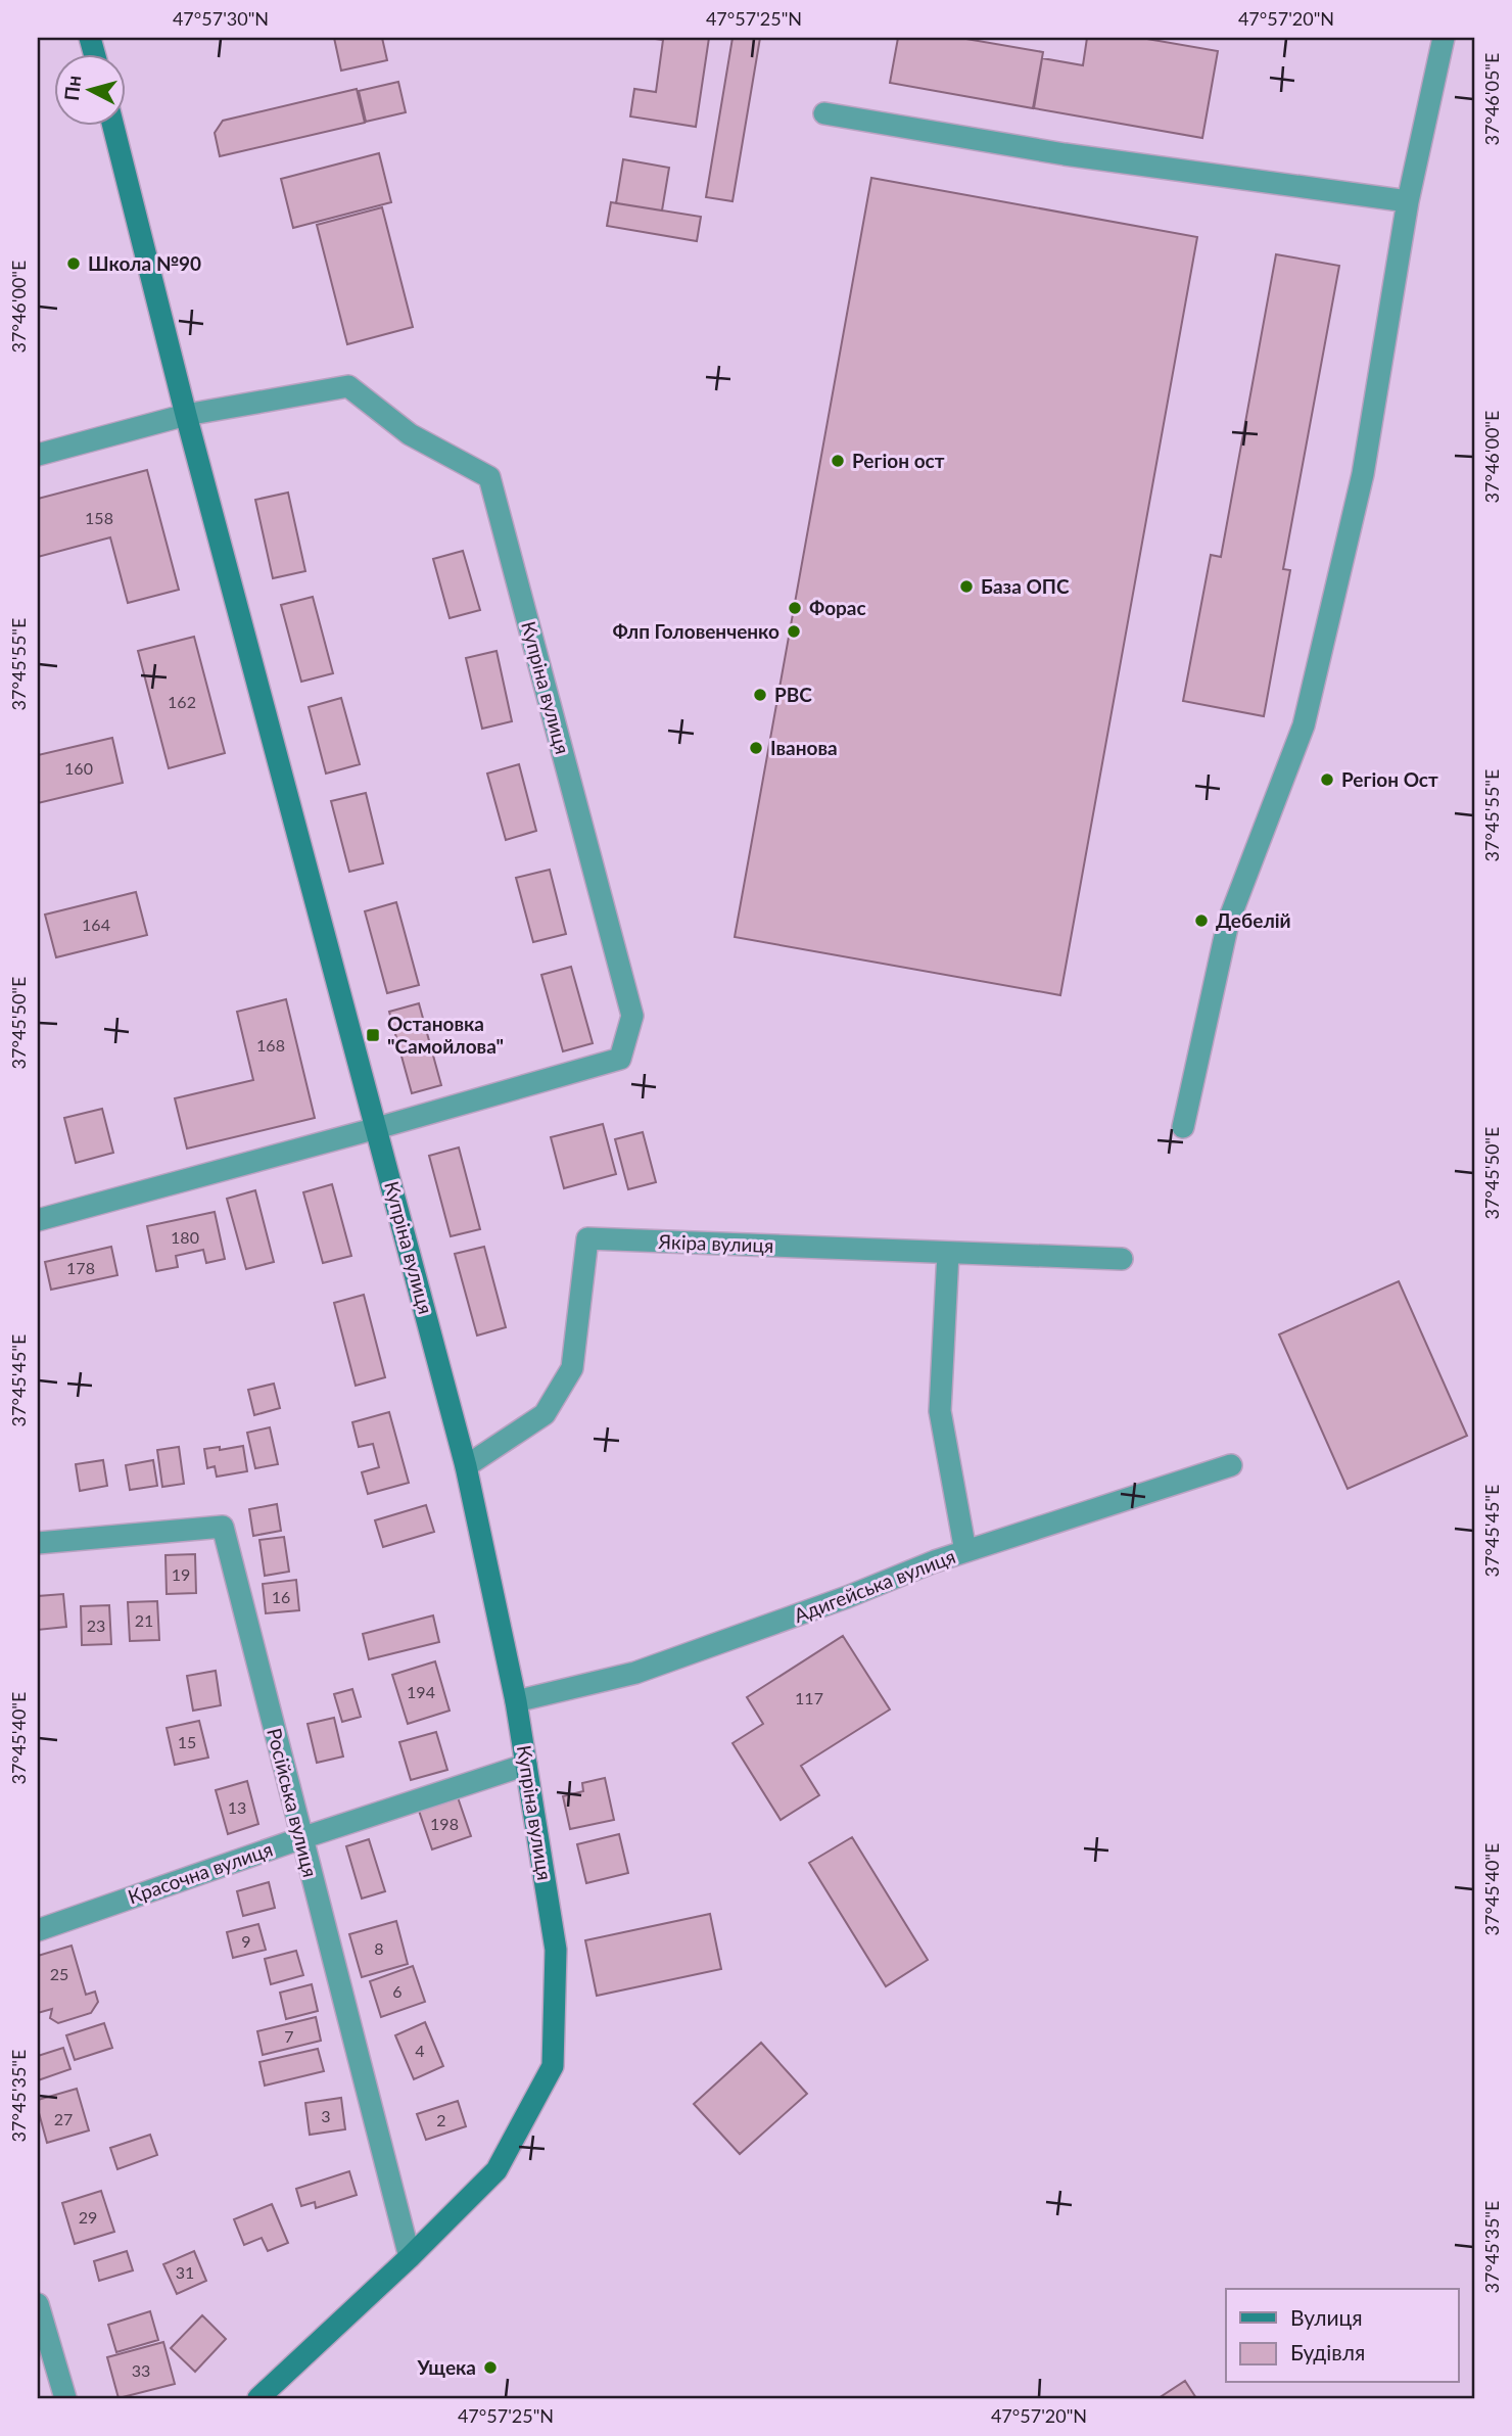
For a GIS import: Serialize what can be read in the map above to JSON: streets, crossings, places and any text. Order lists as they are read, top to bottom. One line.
{"streets":{"main road":["Купріна вулиця"],"street":["Якіра вулиця","Адигейська вулиця","Російська вулиця","Красочна вулиця"]},"crossings":[["Купріна вулиця","Якіра вулиця"],["Купріна вулиця","Адигейська вулиця"],["Купріна вулиця","Російська вулиця"],["Купріна вулиця","Красочна вулиця"],["Російська вулиця","Красочна вулиця"]],"places":{"other":["Школа №90","Регіон ост","База ОПС","Форас","Флп Головенченко","РВС","Іванова","Регіон Ост","Дебелій","Ущека"],"transit":["Остановка \"Самойлова\""]},"house_numbers":["158","162","160","164","168","180","178","19","16","21","23","194","117","15","13","198","9","8","25","6","7","4","3","27","2","29","31","33"],"legend":["Вулиця","Будівля"],"north":"left","coordinates":["47°57'30\"N","47°57'25\"N","47°57'20\"N","37°46'05\"E","37°46'00\"E","37°45'55\"E","37°45'50\"E","37°45'45\"E","37°45'40\"E","37°45'35\"E"]}
